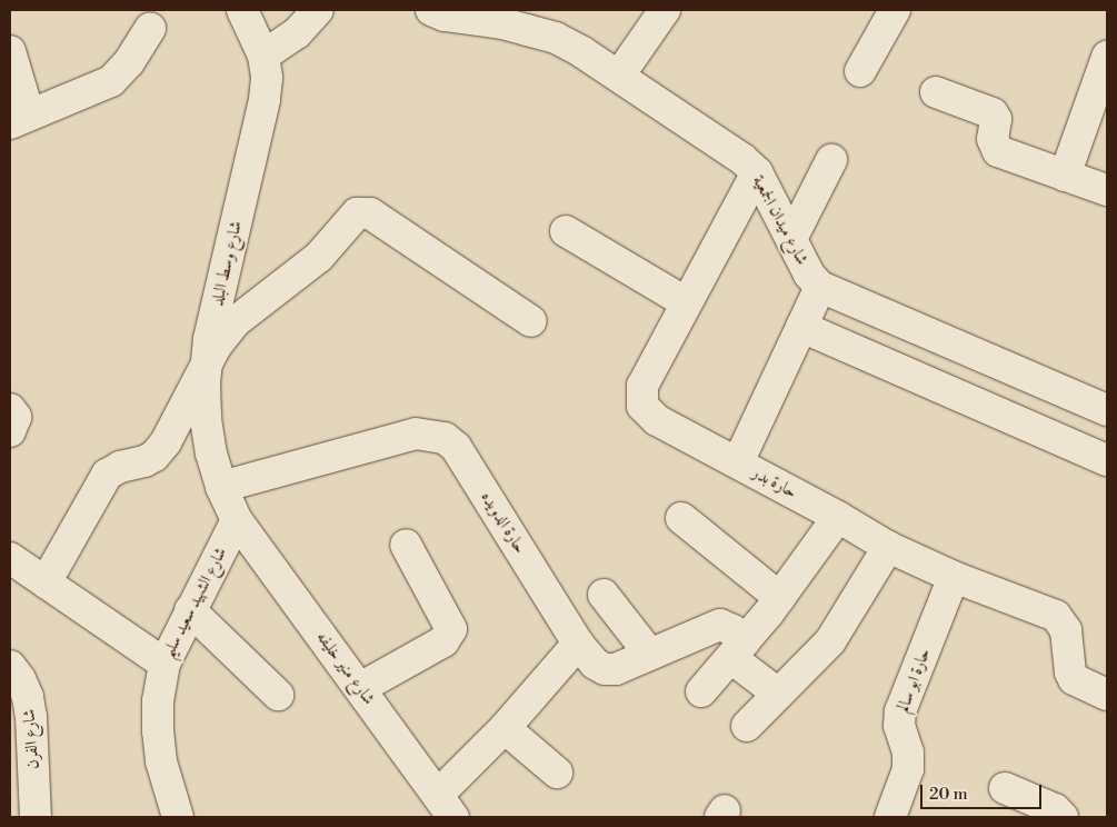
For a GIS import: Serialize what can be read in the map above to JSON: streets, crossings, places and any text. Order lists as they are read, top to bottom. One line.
{"streets":{"street":["شارع ميدان الجمعية","شارع وسط البلد","حارة بدر","حارة الدويده","شارع الشهيد سعيد سليم","شارع منير خليفه","حارة ابو سالم","شارع الفرن"]},"crossings":[["شارع ميدان الجمعية","حارة بدر"],["شارع وسط البلد","حارة الدويده"],["شارع وسط البلد","شارع الشهيد سعيد سليم"],["شارع وسط البلد","شارع منير خليفه"],["حارة بدر","حارة ابو سالم"],["شارع الشهيد سعيد سليم","شارع منير خليفه"]],"scale_bar":"20 m"}
